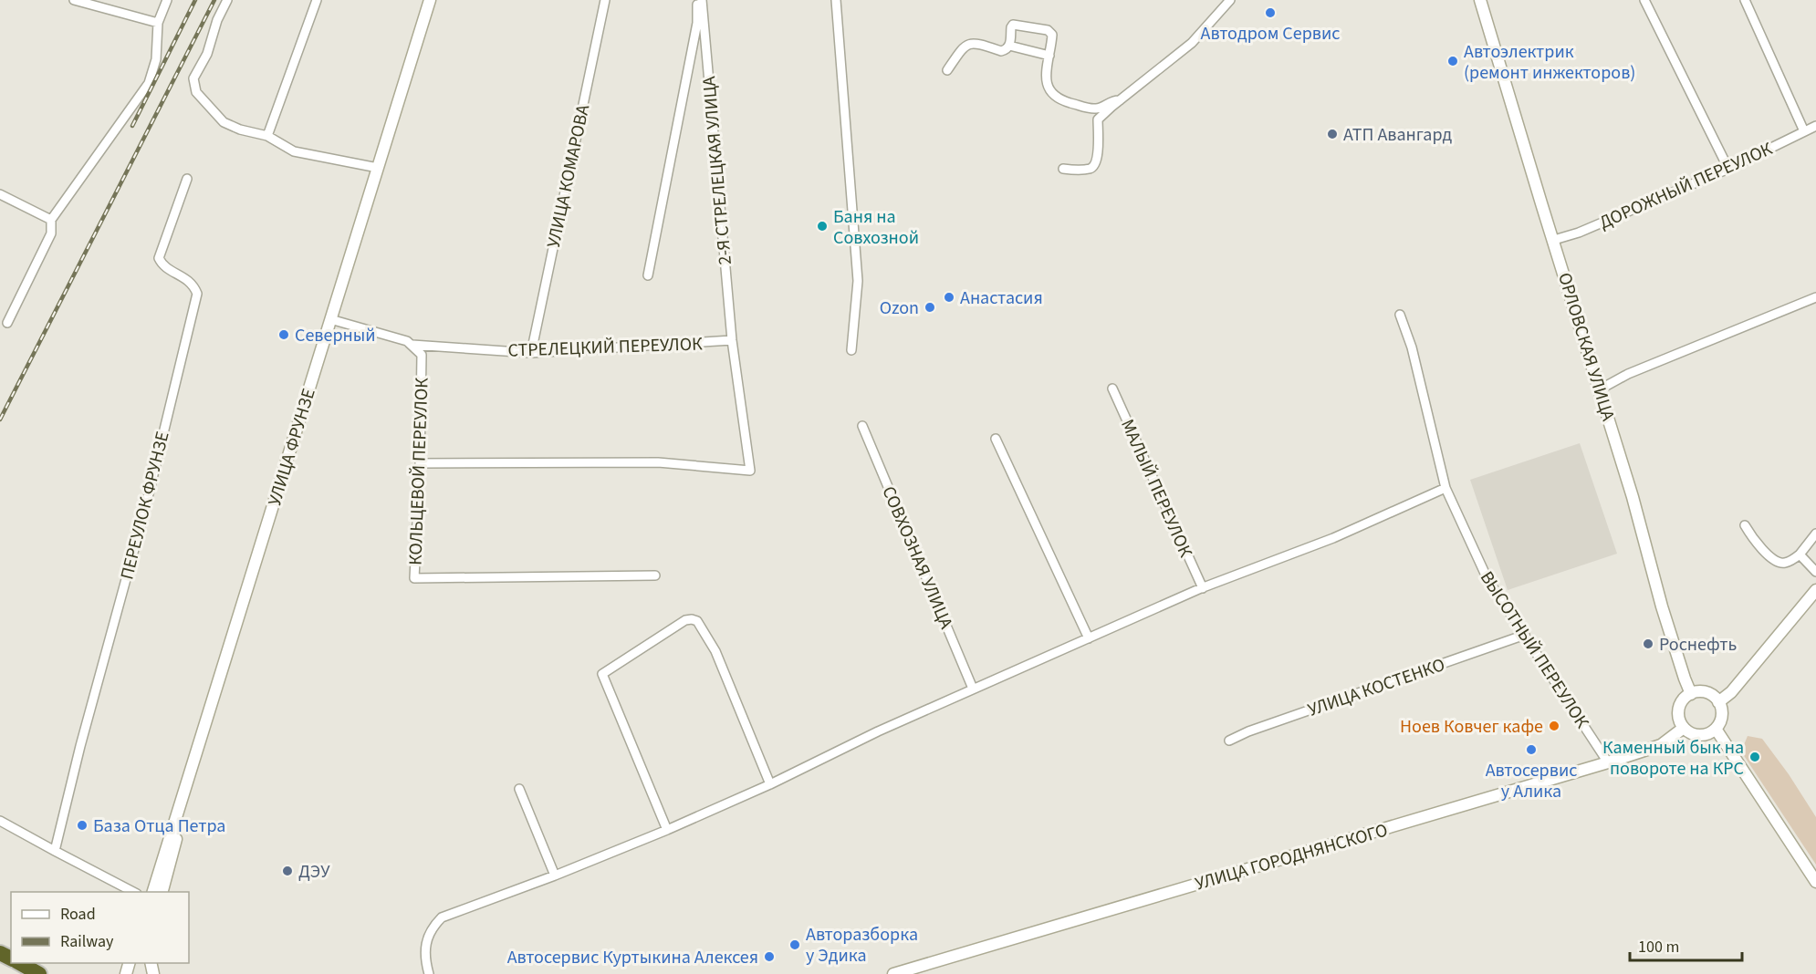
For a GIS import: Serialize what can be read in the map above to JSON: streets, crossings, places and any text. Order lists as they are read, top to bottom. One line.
{"streets":{"main road":["ОРЛОВСКАЯ УЛИЦА","УЛИЦА ФРУНЗЕ","УЛИЦА ГОРОДНЯНСКОГО"],"street":["2-Я СТРЕЛЕЦКАЯ УЛИЦА","УЛИЦА КОМАРОВА","ДОРОЖНЫЙ ПЕРЕУЛОК","СТРЕЛЕЦКИЙ ПЕРЕУЛОК","КОЛЬЦЕВОЙ ПЕРЕУЛОК","МАЛЫЙ ПЕРЕУЛОК","ПЕРЕУЛОК ФРУНЗЕ","СОВХОЗНАЯ УЛИЦА","ВЫСОТНЫЙ ПЕРЕУЛОК","УЛИЦА КОСТЕНКО"]},"crossings":[["2-Я СТРЕЛЕЦКАЯ УЛИЦА","СТРЕЛЕЦКИЙ ПЕРЕУЛОК"],["2-Я СТРЕЛЕЦКАЯ УЛИЦА","КОЛЬЦЕВОЙ ПЕРЕУЛОК"],["УЛИЦА КОМАРОВА","СТРЕЛЕЦКИЙ ПЕРЕУЛОК"],["ДОРОЖНЫЙ ПЕРЕУЛОК","ОРЛОВСКАЯ УЛИЦА"],["СТРЕЛЕЦКИЙ ПЕРЕУЛОК","КОЛЬЦЕВОЙ ПЕРЕУЛОК"],["ОРЛОВСКАЯ УЛИЦА","УЛИЦА ГОРОДНЯНСКОГО"],["ВЫСОТНЫЙ ПЕРЕУЛОК","УЛИЦА КОСТЕНКО"],["ВЫСОТНЫЙ ПЕРЕУЛОК","УЛИЦА ГОРОДНЯНСКОГО"]],"places":["Автодром Сервис","Автоэлектрик (ремонт инжекторов)","АТП Авангард","Баня на Совхозной","Анастасия","Ozon","Северный","Роснефть","Ноев Ковчег кафе","Автосервис у Алика","Каменный бык на повороте на КРС","База Отца Петра","ДЭУ","Авторазборка у Эдика","Автосервис Куртыкина Алексея"],"legend":["Road","Railway"],"scale_bar":"100 m"}
